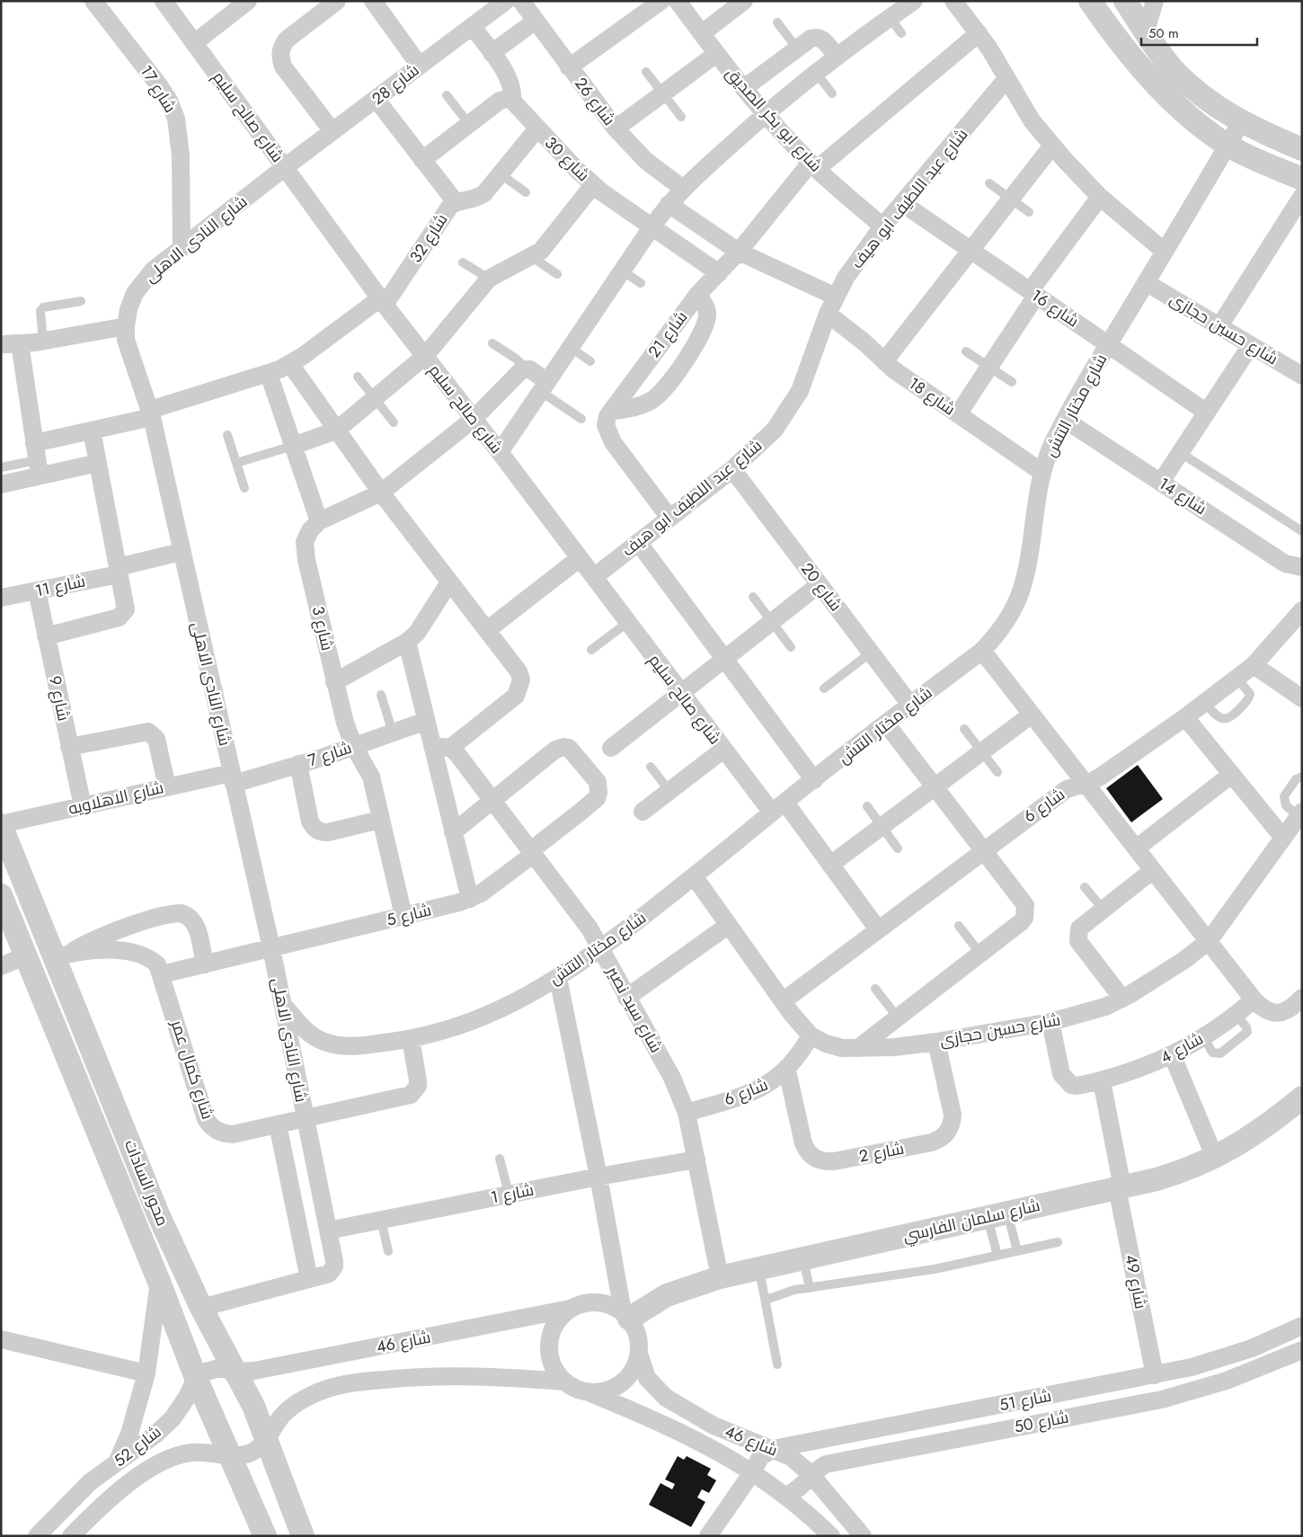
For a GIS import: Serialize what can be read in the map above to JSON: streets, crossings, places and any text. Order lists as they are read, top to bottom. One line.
{"streets":{"street":["شارع 28","شارع 17","شارع 26","شارع صالح سليم","شارع ابو بكر الصديق","شارع 30","شارع عبد اللطيف ابو هيف","شارع 32","شارع النادى الاهلى","شارع 16","شارع حسين حجازى","شارع 21","شارع 18","شارع مختار التتش","شارع 14","شارع 11","شارع 20","شارع 3","شارع 9","شارع 7","شارع الاهلاويه","شارع 6","شارع 5","شارع سيد نصير","شارع 4","شارع كمال عمر","شارع 2","محور السادات","شارع 1","شارع سلمان الفارسي","شارع 49","شارع 46","شارع 51","شارع 50","شارع 52"]},"crossings":[["شارع 28","شارع صالح سليم"],["شارع 28","شارع النادى الاهلى"],["شارع 17","شارع النادى الاهلى"],["شارع صالح سليم","شارع عبد اللطيف ابو هيف"],["شارع صالح سليم","شارع 32"],["شارع صالح سليم","شارع النادى الاهلى"],["شارع صالح سليم","شارع مختار التتش"],["شارع صالح سليم","شارع 3"],["شارع صالح سليم","شارع 6"],["شارع ابو بكر الصديق","شارع عبد اللطيف ابو هيف"],["شارع ابو بكر الصديق","شارع 21"],["شارع 30","شارع 32"],["شارع 30","شارع 21"],["شارع عبد اللطيف ابو هيف","شارع 16"],["شارع عبد اللطيف ابو هيف","شارع 21"],["شارع عبد اللطيف ابو هيف","شارع 18"],["شارع عبد اللطيف ابو هيف","شارع 20"],["شارع النادى الاهلى","شارع مختار التتش"],["شارع النادى الاهلى","شارع 11"],["شارع النادى الاهلى","شارع 7"],["شارع النادى الاهلى","شارع الاهلاويه"],["شارع النادى الاهلى","شارع 5"],["شارع النادى الاهلى","شارع كمال عمر"],["شارع النادى الاهلى","شارع 1"],["شارع 16","شارع مختار التتش"],["شارع حسين حجازى","شارع مختار التتش"],["شارع حسين حجازى","شارع 6"],["شارع حسين حجازى","شارع 4"],["شارع حسين حجازى","شارع 2"],["شارع 18","شارع مختار التتش"],["شارع مختار التتش","شارع 14"],["شارع مختار التتش","شارع 20"],["شارع مختار التتش","شارع سيد نصير"],["شارع مختار التتش","شارع كمال عمر"],["شارع 11","شارع 9"],["شارع 3","شارع 7"],["شارع 3","شارع 5"],["شارع 9","شارع الاهلاويه"],["شارع 7","شارع الاهلاويه"],["شارع الاهلاويه","محور السادات"],["شارع 6","شارع سيد نصير"],["شارع 6","شارع 2"],["شارع 5","شارع سيد نصير"],["شارع 5","شارع كمال عمر"],["شارع سيد نصير","شارع 1"],["شارع سيد نصير","شارع سلمان الفارسي"],["شارع كمال عمر","محور السادات"],["محور السادات","شارع 46"],["محور السادات","شارع 52"],["شارع سلمان الفارسي","شارع 49"],["شارع سلمان الفارسي","شارع 46"],["شارع 49","شارع 51"],["شارع 46","شارع 51"],["شارع 46","شارع 50"],["شارع 46","شارع 52"]],"scale_bar":"50 m"}
